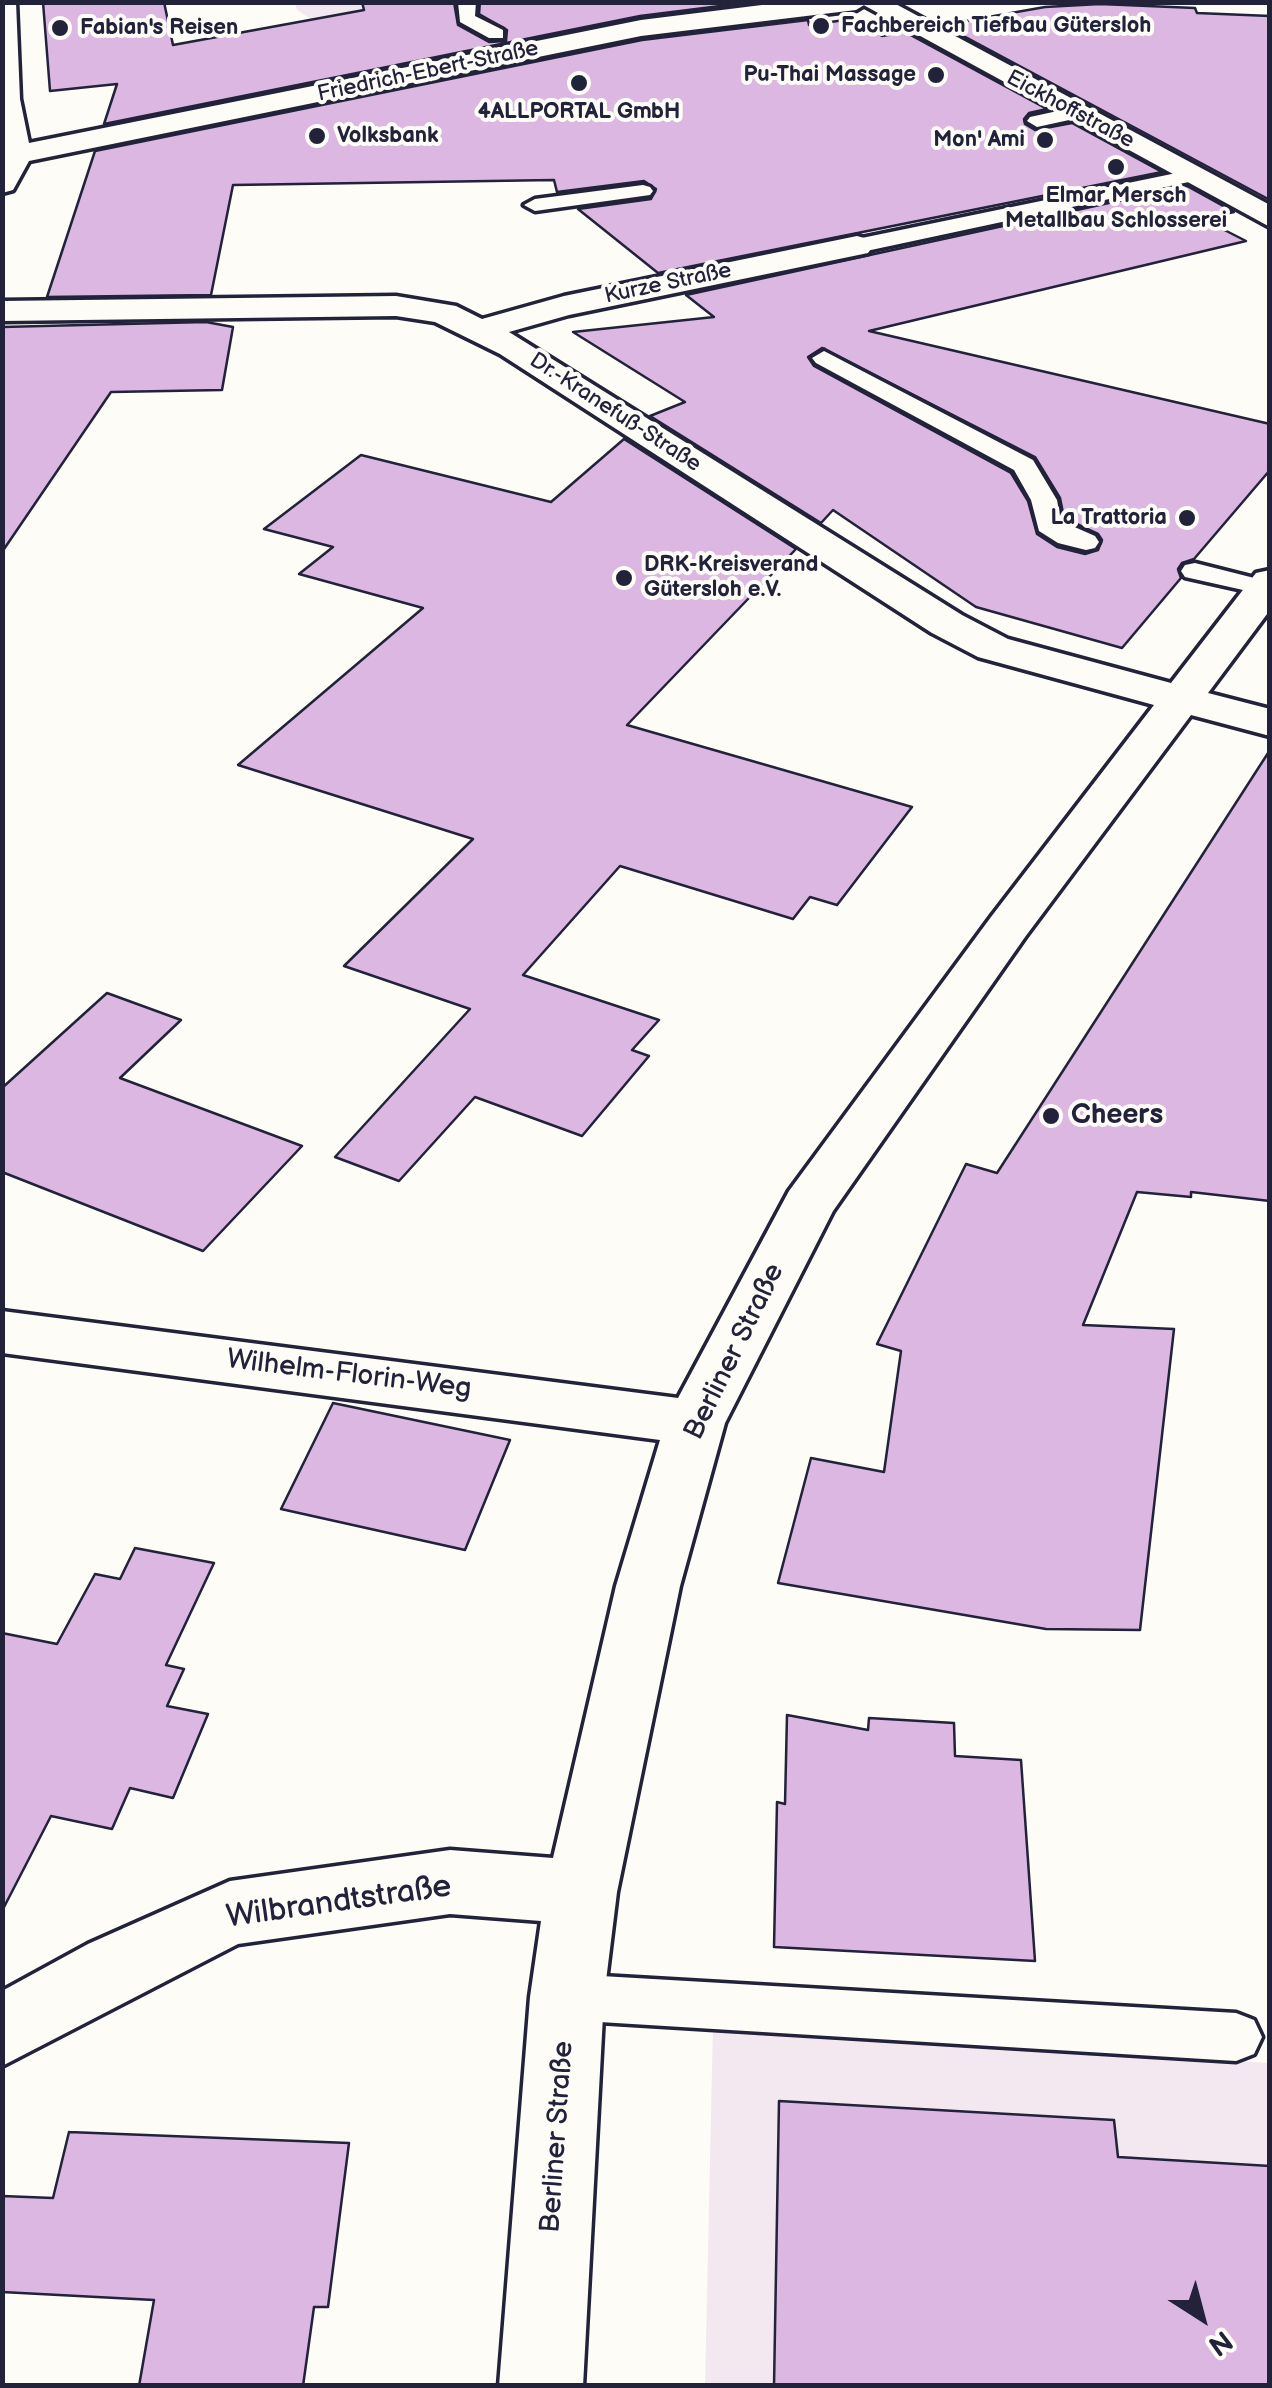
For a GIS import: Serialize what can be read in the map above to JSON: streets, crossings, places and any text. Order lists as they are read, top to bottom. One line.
{"streets":{"street":["Friedrich-Ebert-Straße","Eickhoffstraße","Kurze Straße","Dr.-Kranefuß-Straße","Berliner Straße","Wilhelm-Florin-Weg","Wilbrandtstraße"]},"crossings":[["Kurze Straße","Dr.-Kranefuß-Straße"],["Dr.-Kranefuß-Straße","Berliner Straße"],["Berliner Straße","Wilhelm-Florin-Weg"],["Berliner Straße","Wilbrandtstraße"]],"places":["Fachbereich Tiefbau Gütersloh","Fabian's Reisen","Pu-Thai Massage","4ALLPORTAL GmbH","Volksbank","Mon' Ami","Elmar Mersch Metallbau Schlosserei","La Trattoria","DRK-Kreisverand Gütersloh e.V.","Cheers"],"north":"bottom right"}
